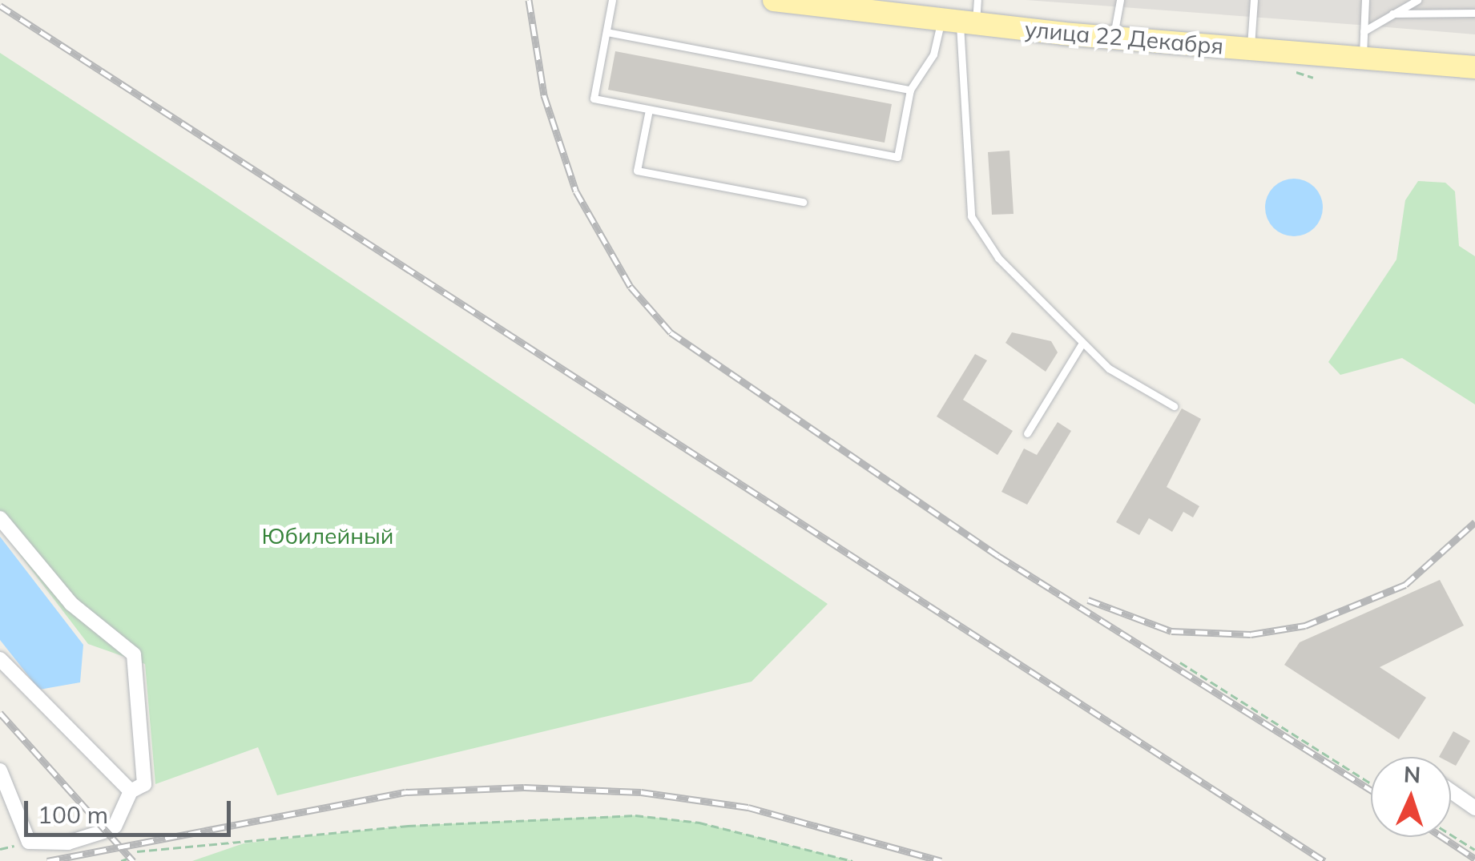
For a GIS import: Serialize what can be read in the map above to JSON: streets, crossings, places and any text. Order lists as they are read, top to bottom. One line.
{"streets":{"main road":["улица 22 Декабря"]},"parks":["Юбилейный"],"scale_bar":"100 m","north":"top"}
